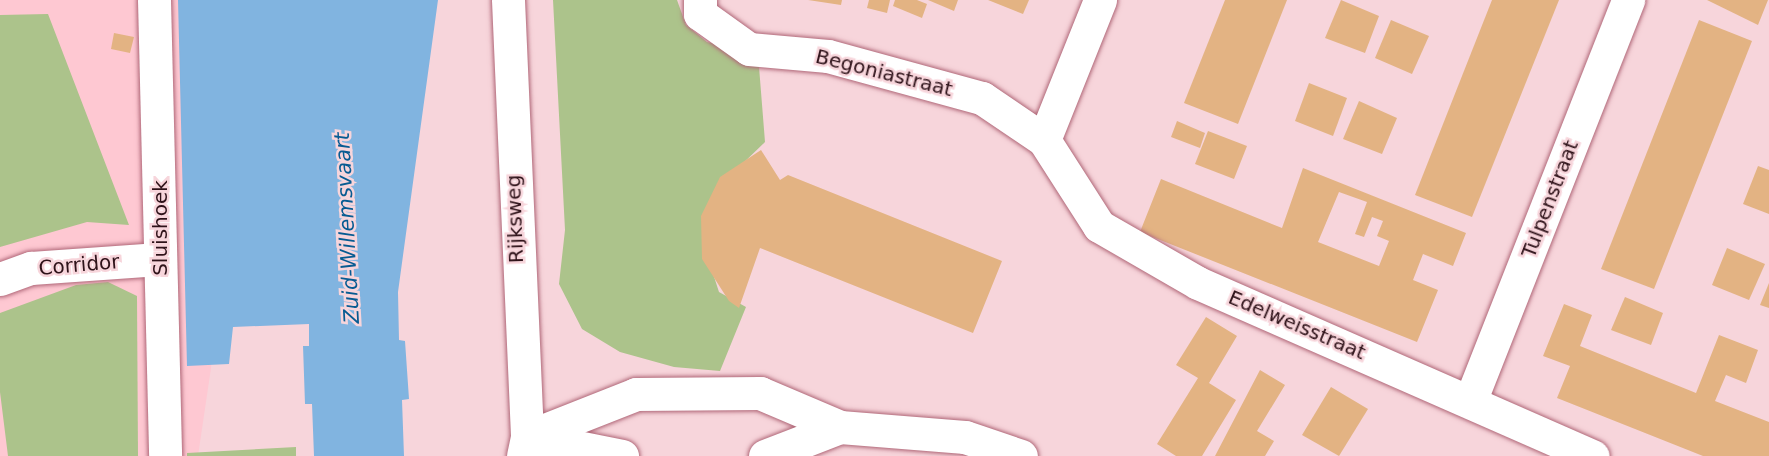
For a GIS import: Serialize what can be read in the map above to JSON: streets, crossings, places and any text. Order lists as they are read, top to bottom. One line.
{"streets":{"street":["Begoniastraat","Tulpenstraat","Rijksweg","Sluishoek","Corridor","Edelweisstraat"]},"crossings":[["Begoniastraat","Edelweisstraat"],["Tulpenstraat","Edelweisstraat"],["Sluishoek","Corridor"]],"water":["Zuid-Willemsvaart"]}
